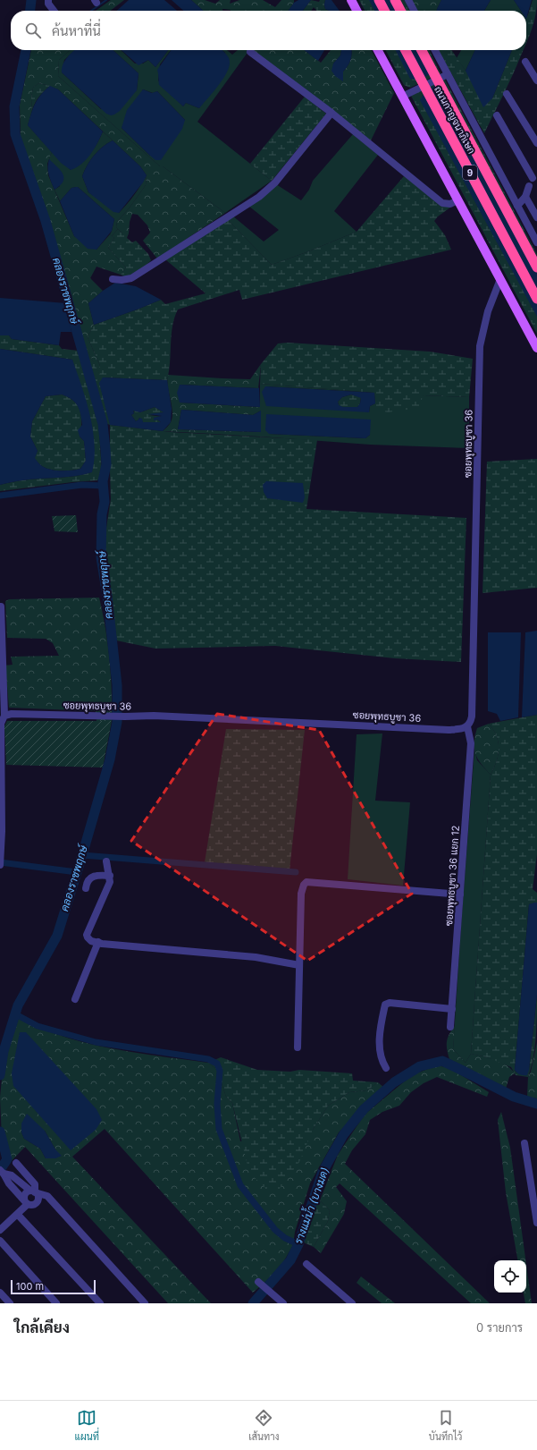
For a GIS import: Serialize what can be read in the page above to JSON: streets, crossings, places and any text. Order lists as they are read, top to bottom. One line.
{"streets":{"highway":["ถนนกาญจนาภิเษก","9"],"street":["ซอยพุทธบูชา 36","ซอยพุทธบูชา 36 แยก 12"]},"crossings":[["ซอยพุทธบูชา 36","ซอยพุทธบูชา 36 แยก 12"]],"water":["คลองราชพฤกษ์","รางแม่น้ำ (บางมด)"],"scale_bar":"100 m","page":{"search":"ค้นหาที่นี่","scale":"100 m","heading":["ใกล้เคียง","0 รายการ"],"nav":["แผนที่","เส้นทาง","บันทึกไว้"]}}
